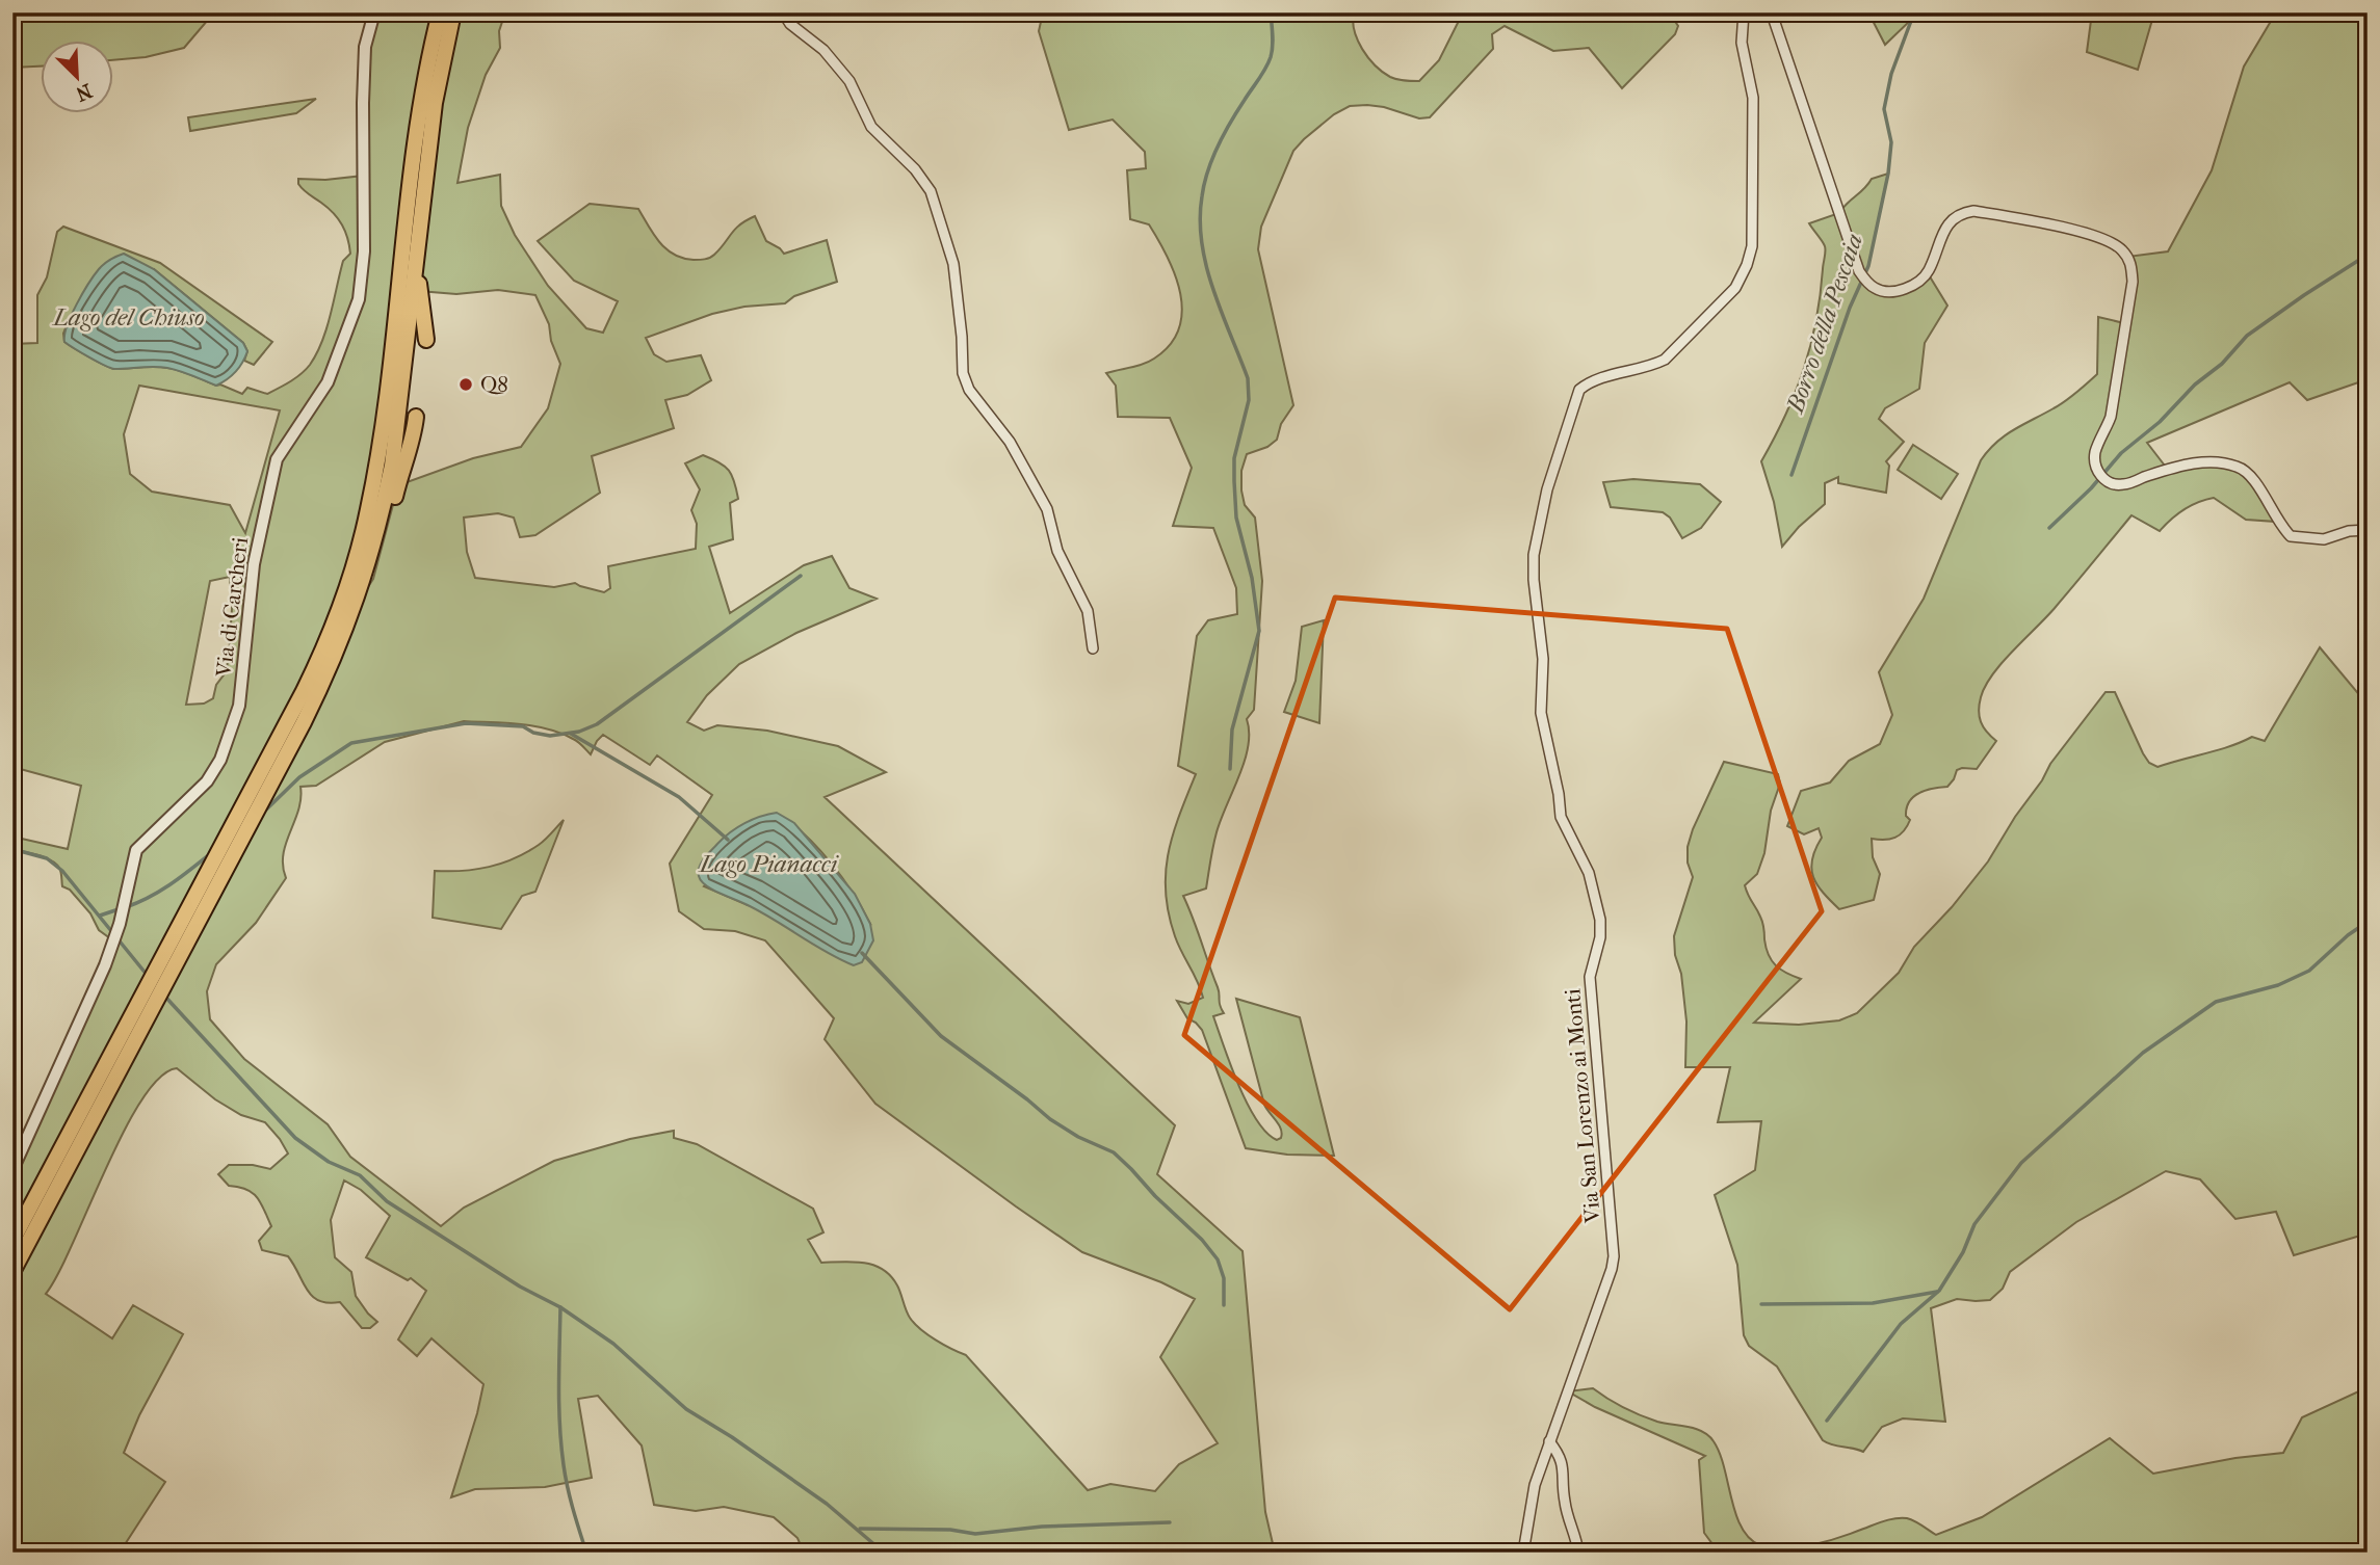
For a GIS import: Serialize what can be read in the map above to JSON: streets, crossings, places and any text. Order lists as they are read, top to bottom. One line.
{"streets":{"street":["Via di Carcheri","Via San Lorenzo ai Monti"]},"water":["Lago del Chiuso","Borro della Pescaia","Lago Pianacci"],"places":["Q8"],"north":"bottom right"}
